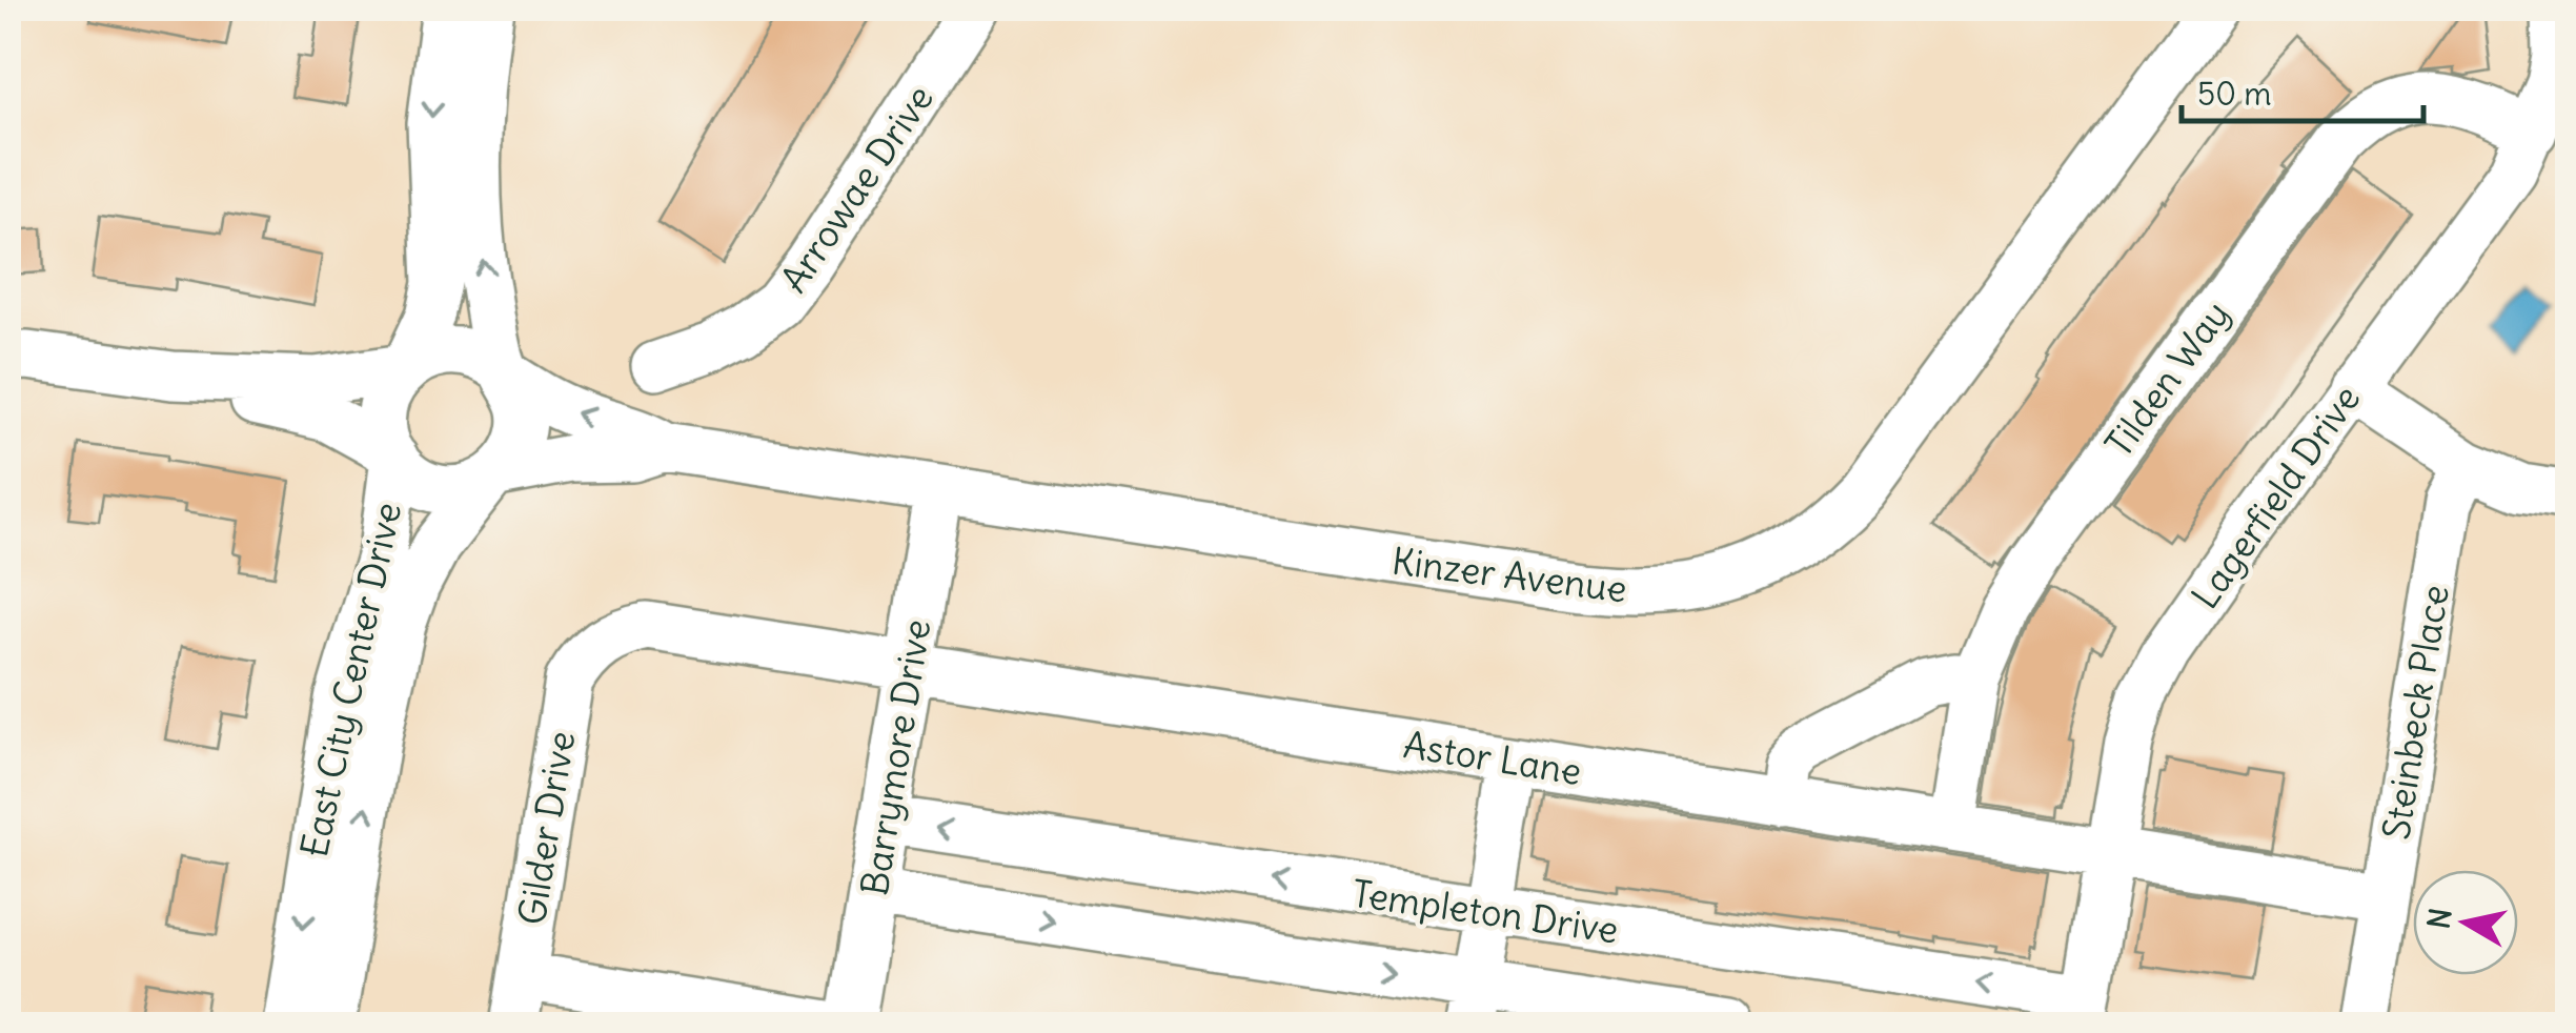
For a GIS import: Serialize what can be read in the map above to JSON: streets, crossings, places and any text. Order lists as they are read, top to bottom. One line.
{"streets":{"street":["Arrowae Drive","Tilden Way","Lagerfield Drive","Kinzer Avenue","East City Center Drive","Steinbeck Place","Barrymore Drive","Astor Lane","Gilder Drive","Templeton Drive"]},"crossings":[["Tilden Way","Lagerfield Drive"],["Tilden Way","Astor Lane"],["Lagerfield Drive","Astor Lane"],["Lagerfield Drive","Templeton Drive"],["Kinzer Avenue","East City Center Drive"],["Kinzer Avenue","Barrymore Drive"],["Steinbeck Place","Astor Lane"],["Barrymore Drive","Astor Lane"],["Barrymore Drive","Templeton Drive"],["Astor Lane","Gilder Drive"]],"scale_bar":"50 m","north":"left"}
